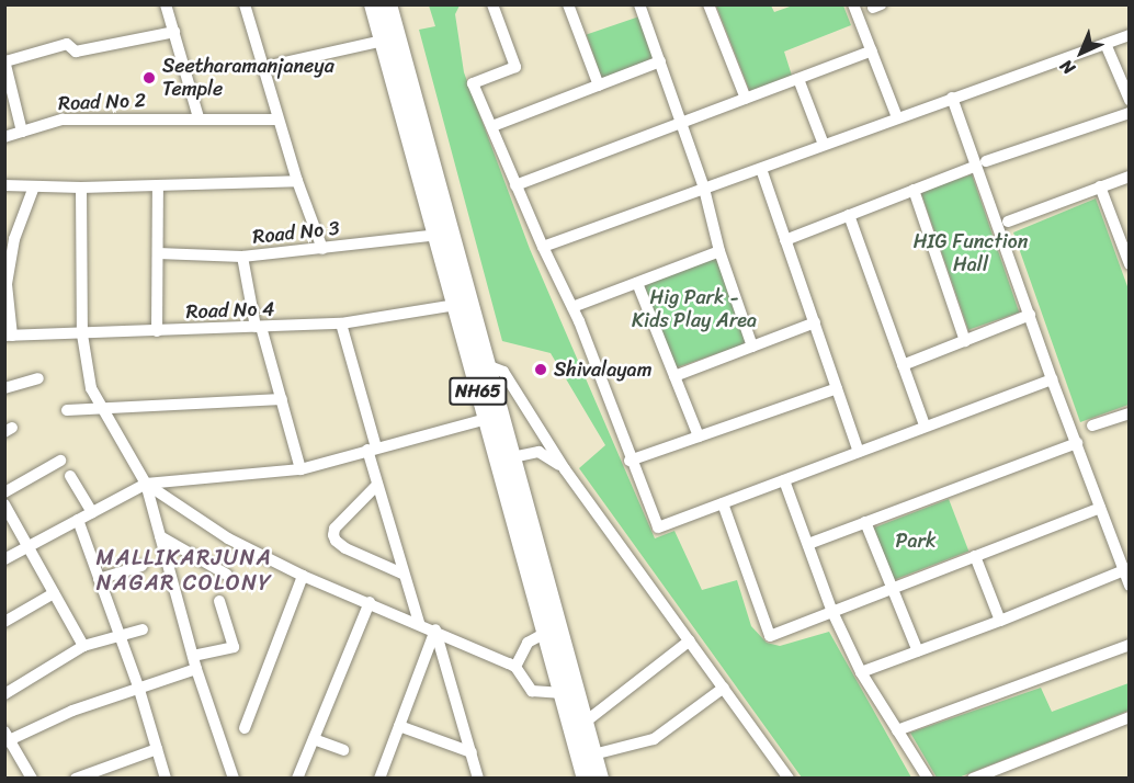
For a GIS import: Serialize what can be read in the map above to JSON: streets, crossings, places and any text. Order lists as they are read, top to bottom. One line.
{"streets":{"highway":["NH65"],"street":["Road No 2","Road No 3","Road No 4"]},"crossings":[["Road No 3","NH65"],["Road No 4","NH65"]],"districts":["MALLIKARJUNA NAGAR COLONY"],"parks":["HIG Function Hall","Hig Park - Kids Play Area","Park"],"places":["Seetharamanjaneya Temple","Shivalayam"],"north":"bottom left"}
